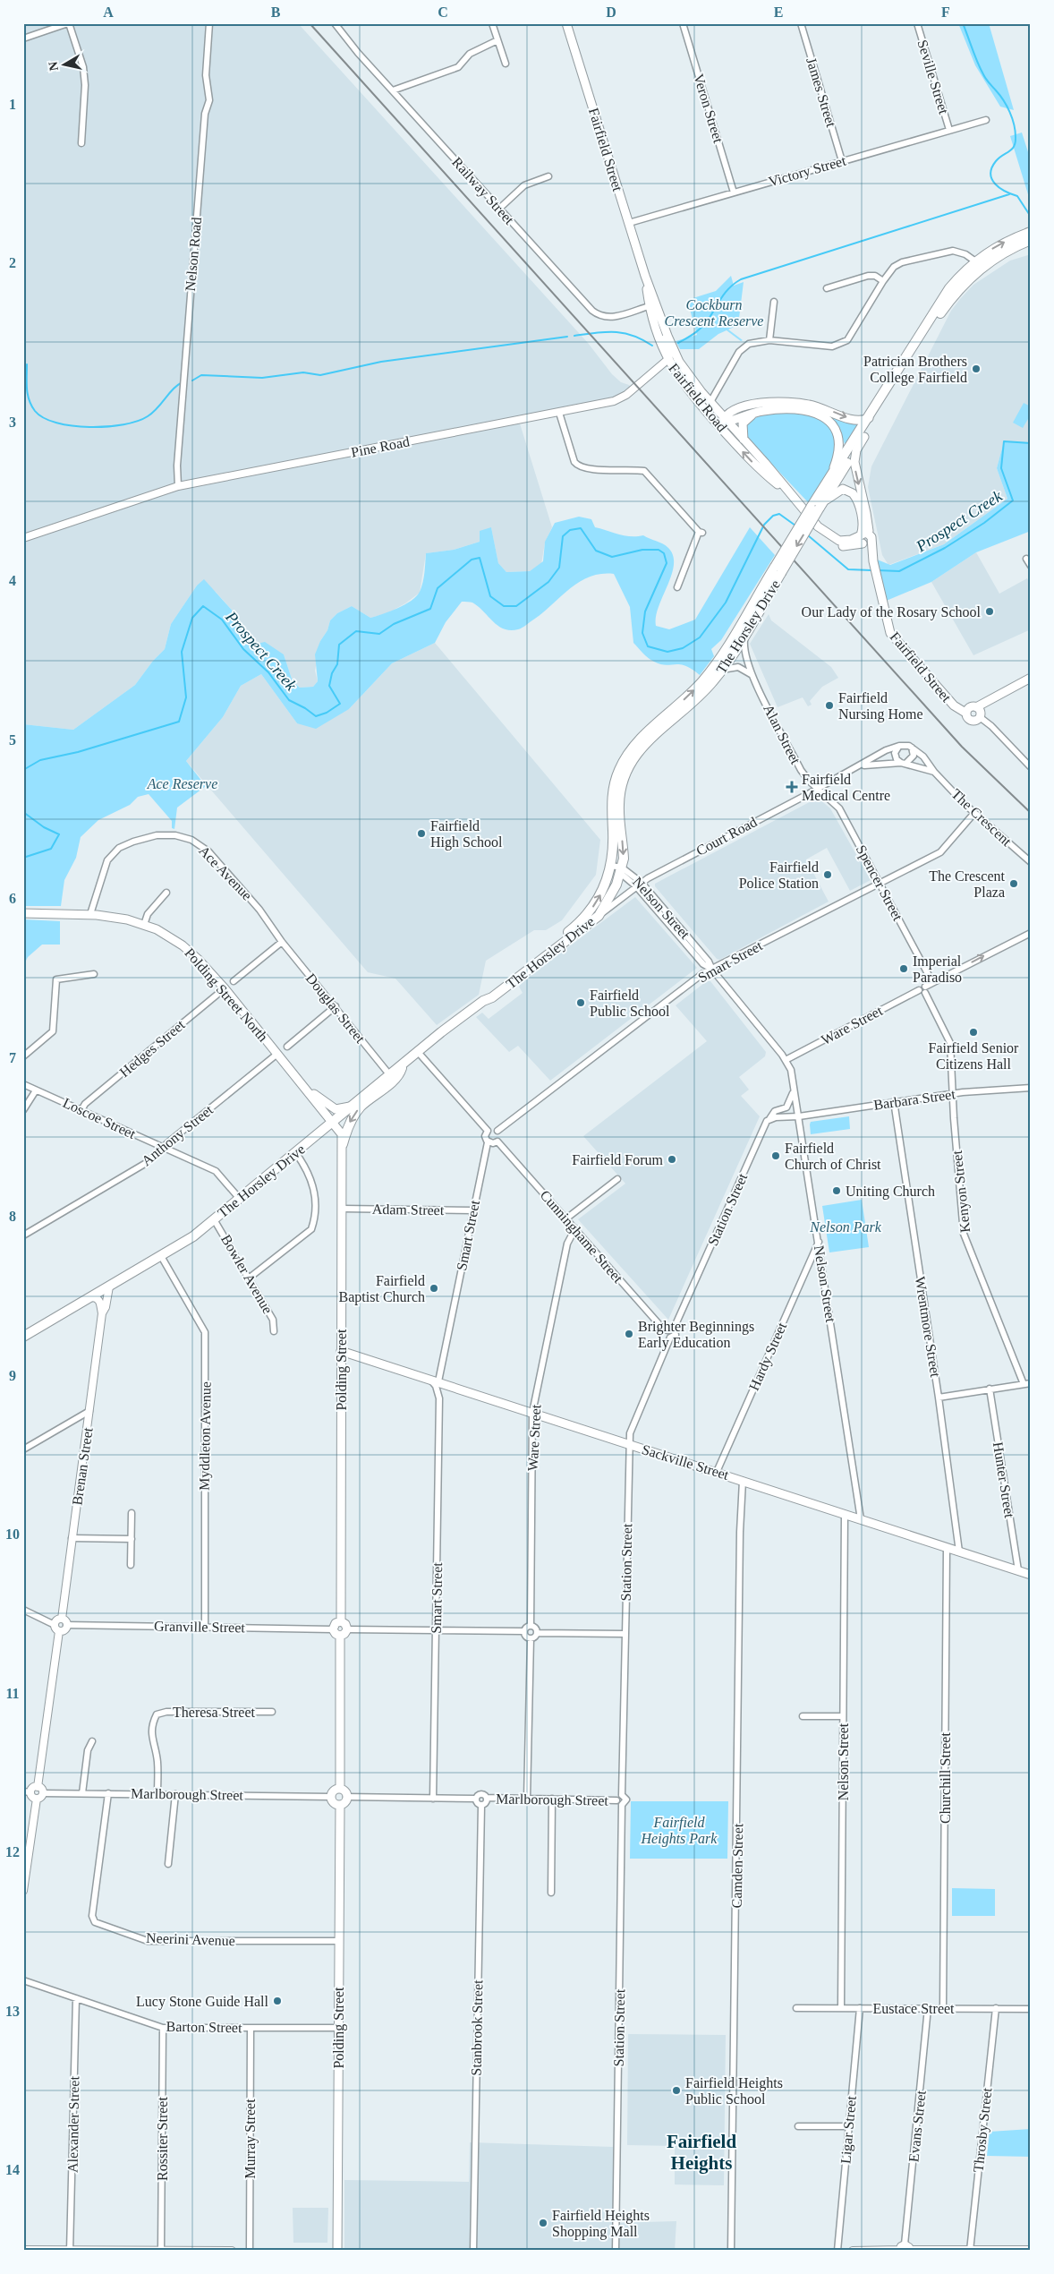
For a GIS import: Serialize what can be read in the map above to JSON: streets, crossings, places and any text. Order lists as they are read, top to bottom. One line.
{"streets":{"main road":["Fairfield Street","Fairfield Road","The Horsley Drive","Polding Street North","Polding Street","Sackville Street"],"street":["Seville Street","James Street","Veron Street","Victory Street","Railway Street","Nelson Road","Pine Road","Alan Street","The Crescent","Court Road","Ace Avenue","Spencer Street","Nelson Street","Smart Street","Douglas Street","Ware Street","Hedges Street","Barbara Street","Loscoe Street","Anthony Street","Kenyon Street","Adam Street","Station Street","Cunninghame Street","Bowler Avenue","Wrentmore Street","Hardy Street","Myddleton Avenue","Brenan Street","Hunter Street","Granville Street","Theresa Street","Churchill Street","Marlborough Street","Camden Street","Neerini Avenue","Eustace Street","Barton Street","Stanbrook Street","Alexander Street","Evans Street","Ligar Street","Throsby Street","Rossiter Street","Murray Street"]},"crossings":[["Seville Street","Victory Street"],["James Street","Victory Street"],["Veron Street","Victory Street"],["Fairfield Street","Victory Street"],["Fairfield Street","Fairfield Road"],["Fairfield Street","The Horsley Drive"],["Railway Street","Fairfield Road"],["Nelson Road","Pine Road"],["Fairfield Road","Pine Road"],["The Horsley Drive","Alan Street"],["The Horsley Drive","Court Road"],["The Horsley Drive","Nelson Street"],["The Horsley Drive","Polding Street North"],["The Horsley Drive","Douglas Street"],["The Horsley Drive","Loscoe Street"],["The Horsley Drive","Bowler Avenue"],["The Horsley Drive","Polding Street"],["The Horsley Drive","Myddleton Avenue"],["The Horsley Drive","Brenan Street"],["Alan Street","Court Road"],["Alan Street","Spencer Street"],["The Crescent","Court Road"],["The Crescent","Smart Street"],["Court Road","Spencer Street"],["Court Road","Nelson Street"],["Ace Avenue","Polding Street North"],["Ace Avenue","Douglas Street"],["Spencer Street","Smart Street"],["Nelson Street","Smart Street"],["Nelson Street","Ware Street"],["Nelson Street","Barbara Street"],["Nelson Street","Hardy Street"],["Nelson Street","Sackville Street"],["Nelson Street","Eustace Street"],["Smart Street","Adam Street"],["Smart Street","Cunninghame Street"],["Smart Street","Sackville Street"],["Smart Street","Marlborough Street"],["Polding Street North","Hedges Street"],["Polding Street North","Anthony Street"],["Polding Street North","Polding Street"],["Ware Street","Kenyon Street"],["Ware Street","Cunninghame Street"],["Ware Street","Sackville Street"],["Hedges Street","Loscoe Street"],["Barbara Street","Kenyon Street"],["Barbara Street","Wrentmore Street"],["Loscoe Street","Anthony Street"],["Adam Street","Polding Street"],["Station Street","Cunninghame Street"],["Station Street","Sackville Street"],["Station Street","Marlborough Street"],["Wrentmore Street","Sackville Street"],["Hardy Street","Sackville Street"],["Polding Street","Sackville Street"],["Polding Street","Granville Street"],["Polding Street","Marlborough Street"],["Polding Street","Neerini Avenue"],["Polding Street","Barton Street"],["Myddleton Avenue","Granville Street"],["Sackville Street","Hunter Street"],["Sackville Street","Churchill Street"],["Sackville Street","Camden Street"],["Brenan Street","Granville Street"],["Theresa Street","Marlborough Street"],["Churchill Street","Eustace Street"],["Marlborough Street","Neerini Avenue"],["Marlborough Street","Stanbrook Street"],["Eustace Street","Evans Street"],["Eustace Street","Ligar Street"],["Eustace Street","Throsby Street"],["Barton Street","Alexander Street"],["Barton Street","Rossiter Street"],["Barton Street","Murray Street"]],"districts":["Fairfield Heights"],"water":["Prospect Creek"],"parks":["Cockburn Crescent Reserve","Ace Reserve","Nelson Park","Fairfield Heights Park"],"places":{"other":["Patrician Brothers College Fairfield","Our Lady of the Rosary School","Fairfield Nursing Home","Fairfield High School","Fairfield Police Station","The Crescent Plaza","Imperial Paradiso","Fairfield Public School","Fairfield Senior Citizens Hall","Fairfield Church of Christ","Fairfield Forum","Uniting Church","Fairfield Baptist Church","Brighter Beginnings Early Education","Lucy Stone Guide Hall","Fairfield Heights Public School","Fairfield Heights Shopping Mall"],"health":["Fairfield Medical Centre"]},"north":"left","grid":{"columns":["A","B","C","D","E","F"],"rows":["1","2","3","4","5","6","7","8","9","10","11","12","13","14"]}}
